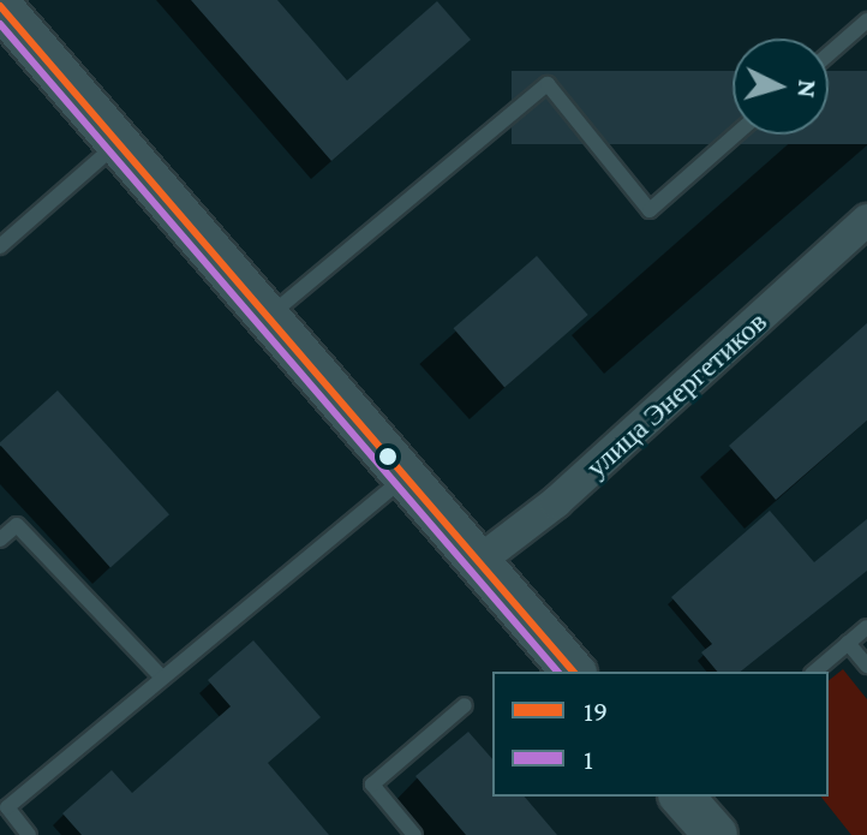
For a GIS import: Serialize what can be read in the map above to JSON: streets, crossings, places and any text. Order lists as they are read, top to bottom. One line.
{"streets":{"street":["улица Энергетиков"]},"lines":["transit line 19","transit line 1"],"legend":["19","1"],"north":"right"}
